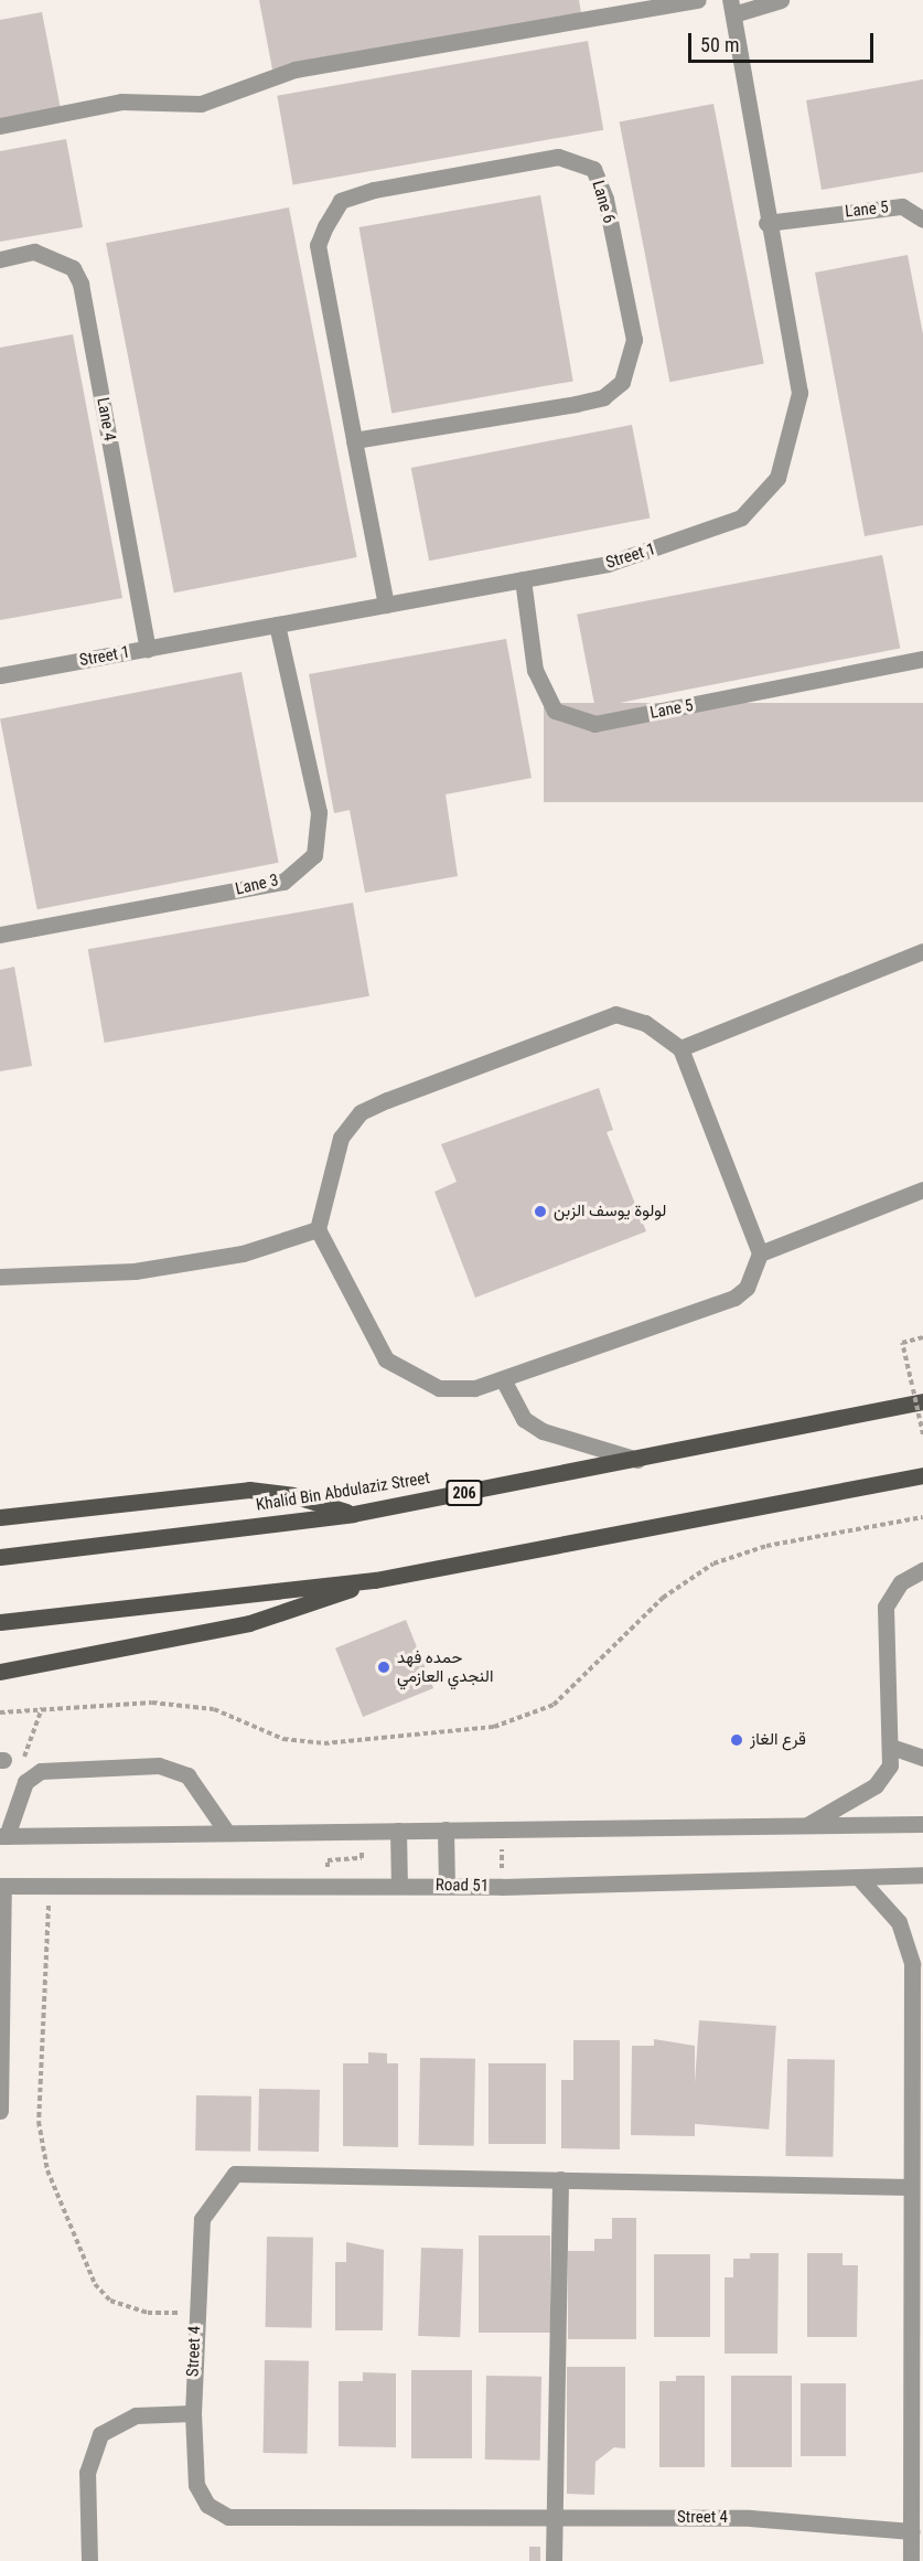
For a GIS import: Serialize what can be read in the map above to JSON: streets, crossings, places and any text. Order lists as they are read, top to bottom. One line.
{"streets":{"main road":["Khalid Bin Abdulaziz Street","206"],"street":["Lane 6","Lane 5","Lane 4","Street 1","Lane 3","Road 51","Street 4"]},"crossings":[["Lane 6","Street 1"],["Lane 5","Street 1"],["Lane 4","Street 1"],["Street 1","Lane 3"]],"places":["لولوة يوسف الزبن","حمده فهد النجدي العازمي","قرع الغاز"],"scale_bar":"50 m"}
